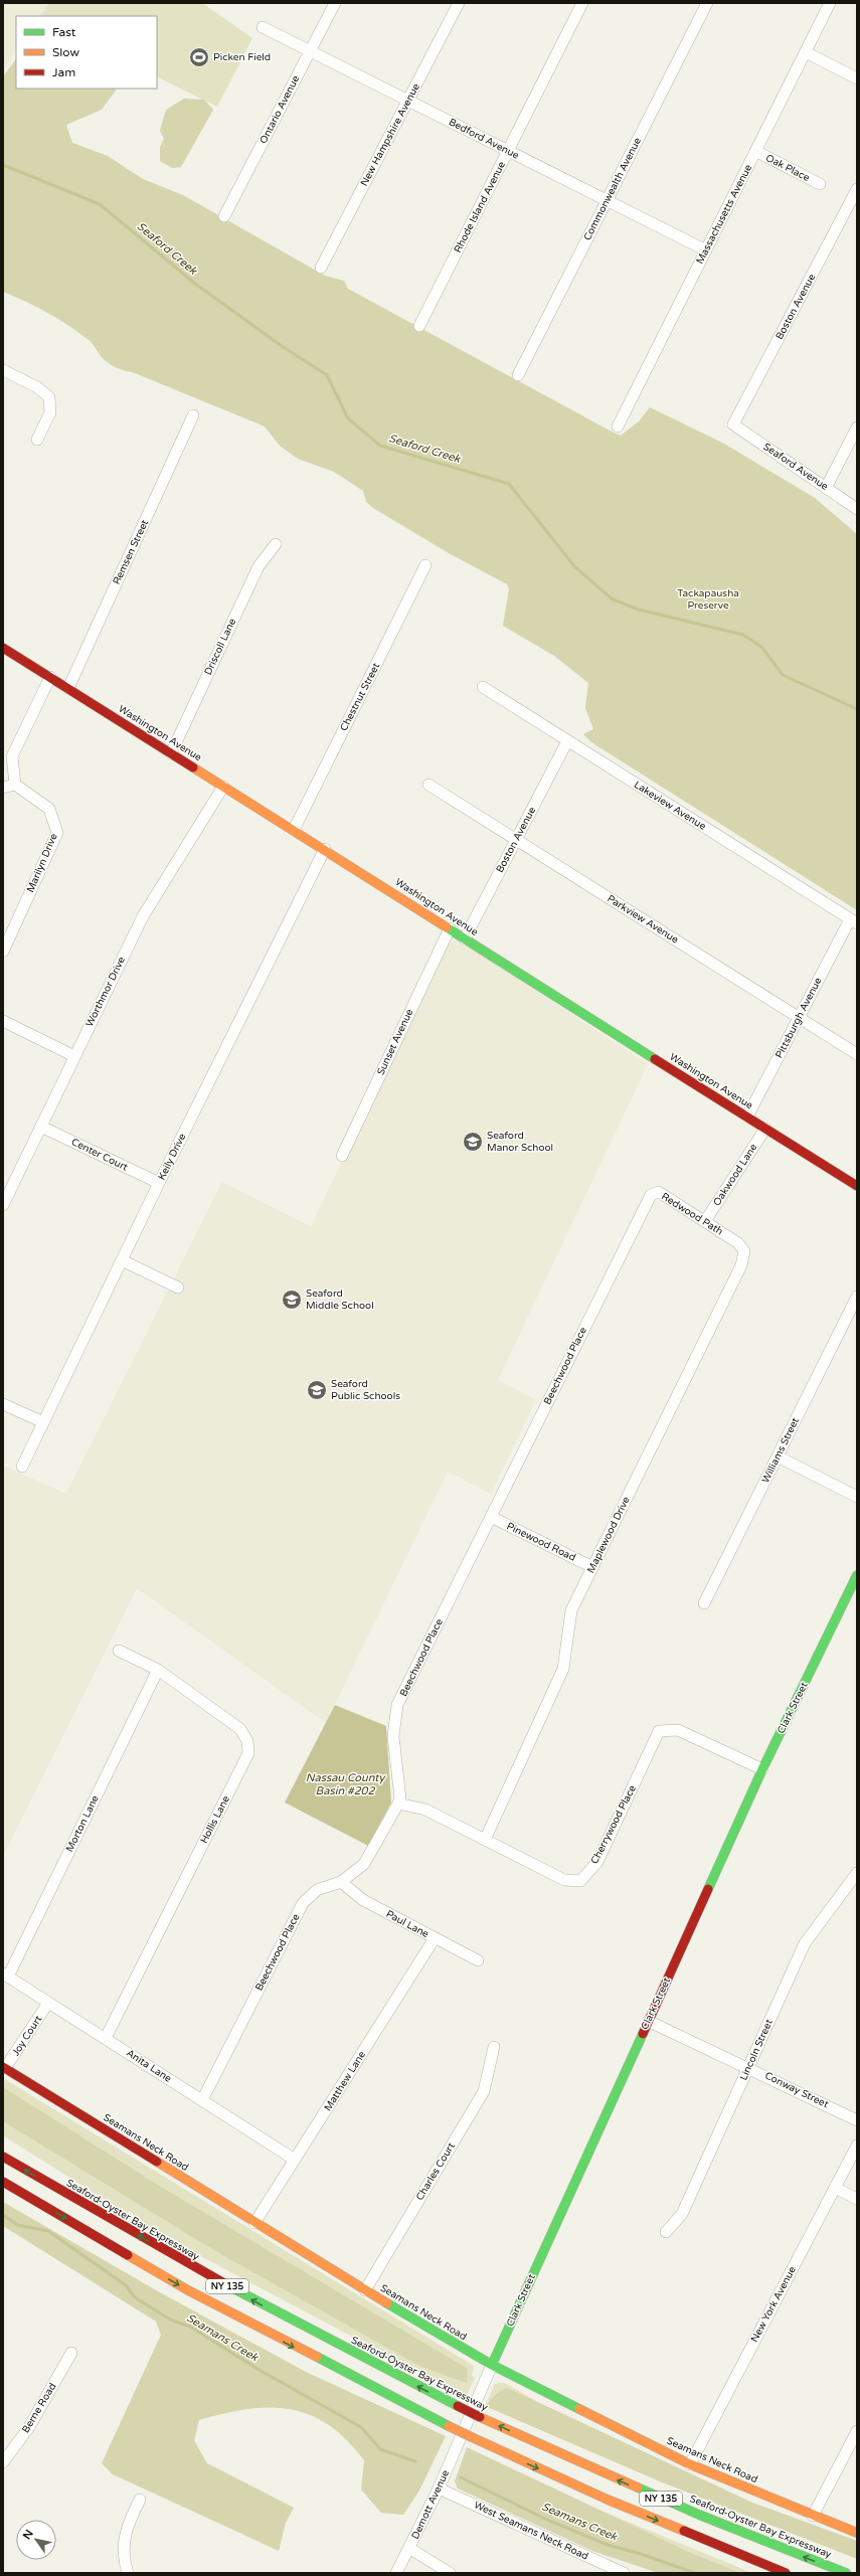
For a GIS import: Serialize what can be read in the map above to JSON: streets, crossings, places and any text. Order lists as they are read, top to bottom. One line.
{"streets":{"main road":["Washington Avenue","Clark Street","Seamans Neck Road","Seaford-Oyster Bay Expressway","NY 135"],"street":["Ontario Avenue","New Hampshire Avenue","Bedford Avenue","Oak Place","Commonwealth Avenue","Rhode Island Avenue","Massachusetts Avenue","Boston Avenue","Seaford Avenue","Remsen Street","Driscoll Lane","Chestnut Street","Lakeview Avenue","Marilyn Drive","Parkview Avenue","Worthmor Drive","Pittsburgh Avenue","Sunset Avenue","Center Court","Keily Drive","Oakwood Lane","Redwood Path","Beechwood Place","Williams Street","Maplewood Drive","Pinewood Road","Hollis Lane","Morton Lane","Cherrywood Place","Paul Lane","Joy Court","Lincoln Street","Anita Lane","Matthew Lane","Conway Street","Charles Court","New York Avenue","Berne Road","Demott Avenue","West Seamans Neck Road"]},"crossings":[["Ontario Avenue","Bedford Avenue"],["New Hampshire Avenue","Bedford Avenue"],["Bedford Avenue","Commonwealth Avenue"],["Bedford Avenue","Rhode Island Avenue"],["Bedford Avenue","Massachusetts Avenue"],["Oak Place","Massachusetts Avenue"],["Boston Avenue","Seaford Avenue"],["Boston Avenue","Washington Avenue"],["Boston Avenue","Lakeview Avenue"],["Boston Avenue","Parkview Avenue"],["Remsen Street","Washington Avenue"],["Driscoll Lane","Washington Avenue"],["Chestnut Street","Washington Avenue"],["Washington Avenue","Worthmor Drive"],["Washington Avenue","Pittsburgh Avenue"],["Washington Avenue","Sunset Avenue"],["Washington Avenue","Keily Drive"],["Washington Avenue","Oakwood Lane"],["Lakeview Avenue","Pittsburgh Avenue"],["Parkview Avenue","Pittsburgh Avenue"],["Worthmor Drive","Center Court"],["Center Court","Keily Drive"],["Oakwood Lane","Redwood Path"],["Redwood Path","Beechwood Place"],["Redwood Path","Maplewood Drive"],["Beechwood Place","Pinewood Road"],["Beechwood Place","Cherrywood Place"],["Beechwood Place","Paul Lane"],["Beechwood Place","Anita Lane"],["Maplewood Drive","Pinewood Road"],["Maplewood Drive","Cherrywood Place"],["Clark Street","Cherrywood Place"],["Clark Street","Conway Street"],["Clark Street","Seamans Neck Road"],["Clark Street","NY 135"],["Clark Street","Demott Avenue"],["Hollis Lane","Morton Lane"],["Hollis Lane","Anita Lane"],["Morton Lane","Anita Lane"],["Paul Lane","Matthew Lane"],["Joy Court","Anita Lane"],["Joy Court","Seamans Neck Road"],["Lincoln Street","Conway Street"],["Anita Lane","Matthew Lane"],["Matthew Lane","Seamans Neck Road"],["Seamans Neck Road","Charles Court"],["Seamans Neck Road","New York Avenue"],["NY 135","Demott Avenue"],["Demott Avenue","West Seamans Neck Road"]],"water":["Seaford Creek","Nassau County Basin #202","Seamans Creek"],"parks":["Tackapausha Preserve"],"places":{"sports":["Picken Field"],"school or university":["Seaford Manor School","Seaford Middle School","Seaford Public Schools"]},"legend":["Fast","Slow","Jam"],"north":"top left"}
